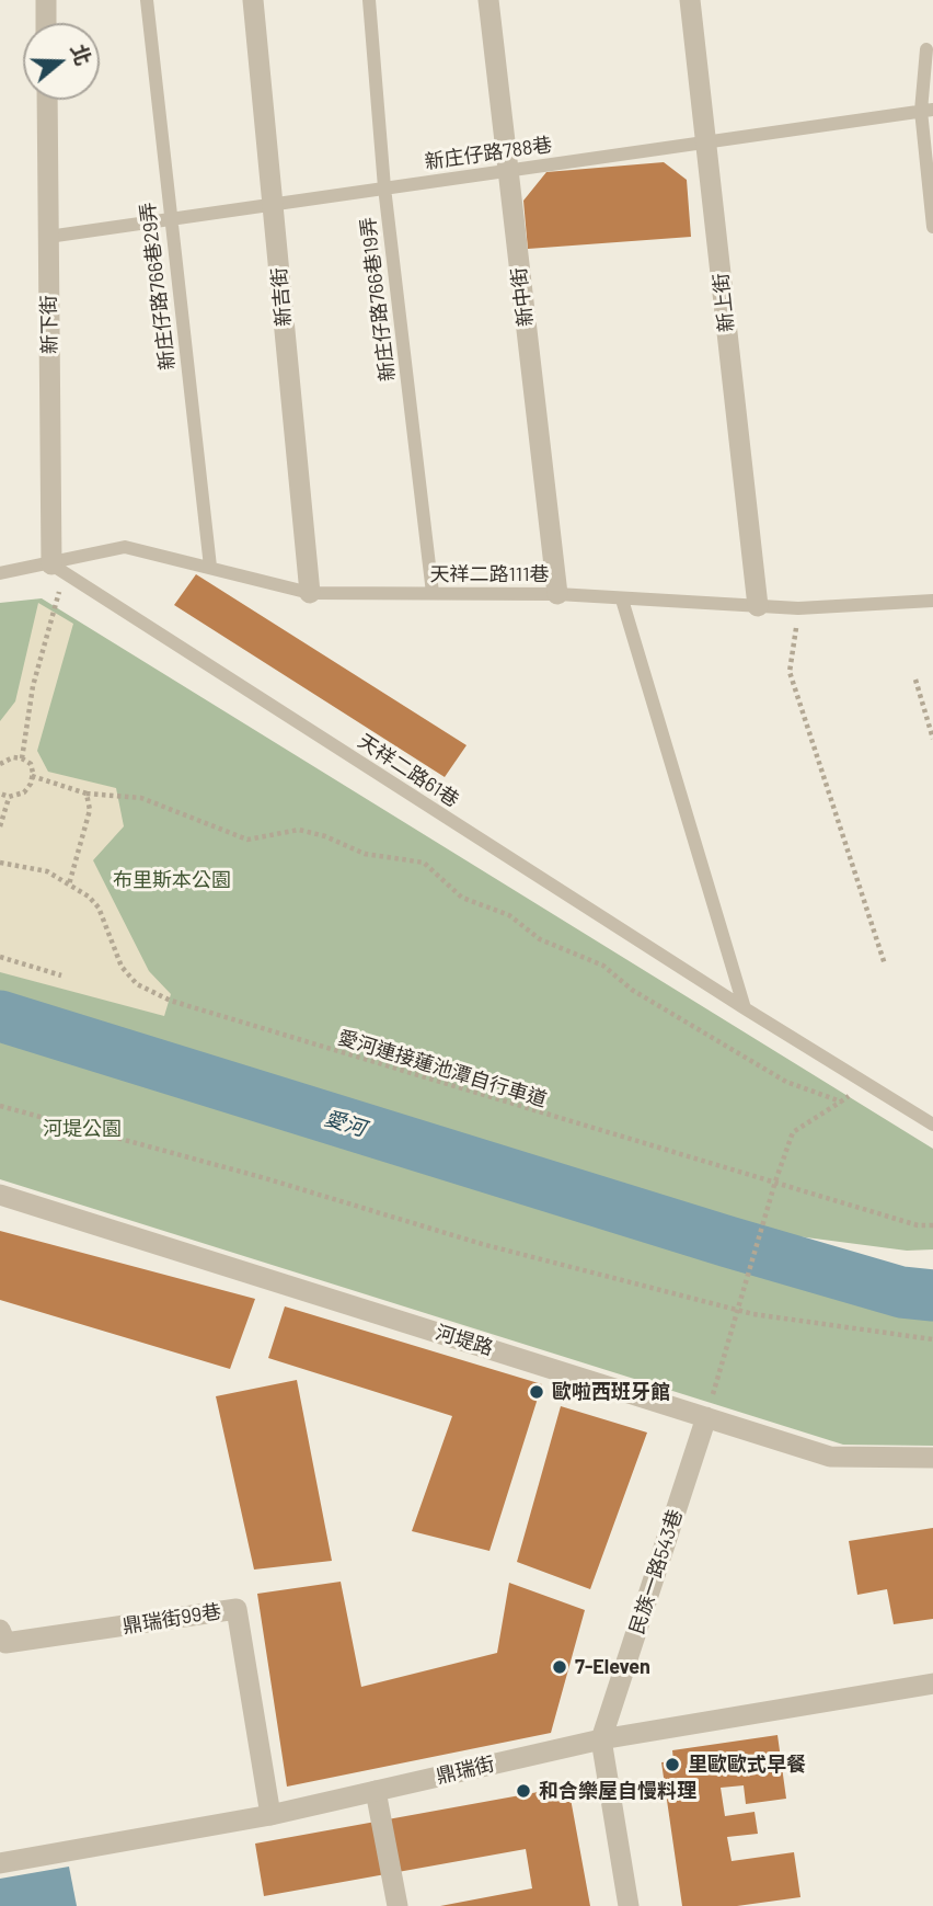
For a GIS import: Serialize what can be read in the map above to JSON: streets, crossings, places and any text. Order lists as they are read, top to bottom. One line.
{"streets":{"street":["新吉街","新中街","新上街","新下街","河堤路","民族一路543巷","鼎瑞街99巷","鼎瑞街"],"lane":["新庄仔路788巷","新庄仔路766巷29弄","新庄仔路766巷19弄","天祥二路111巷","天祥二路61巷"],"path":["愛河連接蓮池潭自行車道"]},"crossings":[["新庄仔路788巷","新庄仔路766巷29弄"],["新庄仔路788巷","新吉街"],["新庄仔路788巷","新中街"],["新庄仔路788巷","新庄仔路766巷19弄"],["新庄仔路788巷","新上街"],["新庄仔路788巷","新下街"],["新庄仔路766巷29弄","天祥二路111巷"],["新吉街","天祥二路111巷"],["新中街","天祥二路111巷"],["新庄仔路766巷19弄","天祥二路111巷"],["新上街","天祥二路111巷"],["新下街","天祥二路111巷"],["新下街","天祥二路61巷"],["天祥二路111巷","天祥二路61巷"],["河堤路","民族一路543巷"],["民族一路543巷","鼎瑞街"],["鼎瑞街99巷","鼎瑞街"]],"water":["愛河"],"parks":["布里斯本公園","河堤公園"],"places":["歐啦西班牙館","7-Eleven","里歐歐式早餐","和合樂屋自慢料理"],"north":"right"}
